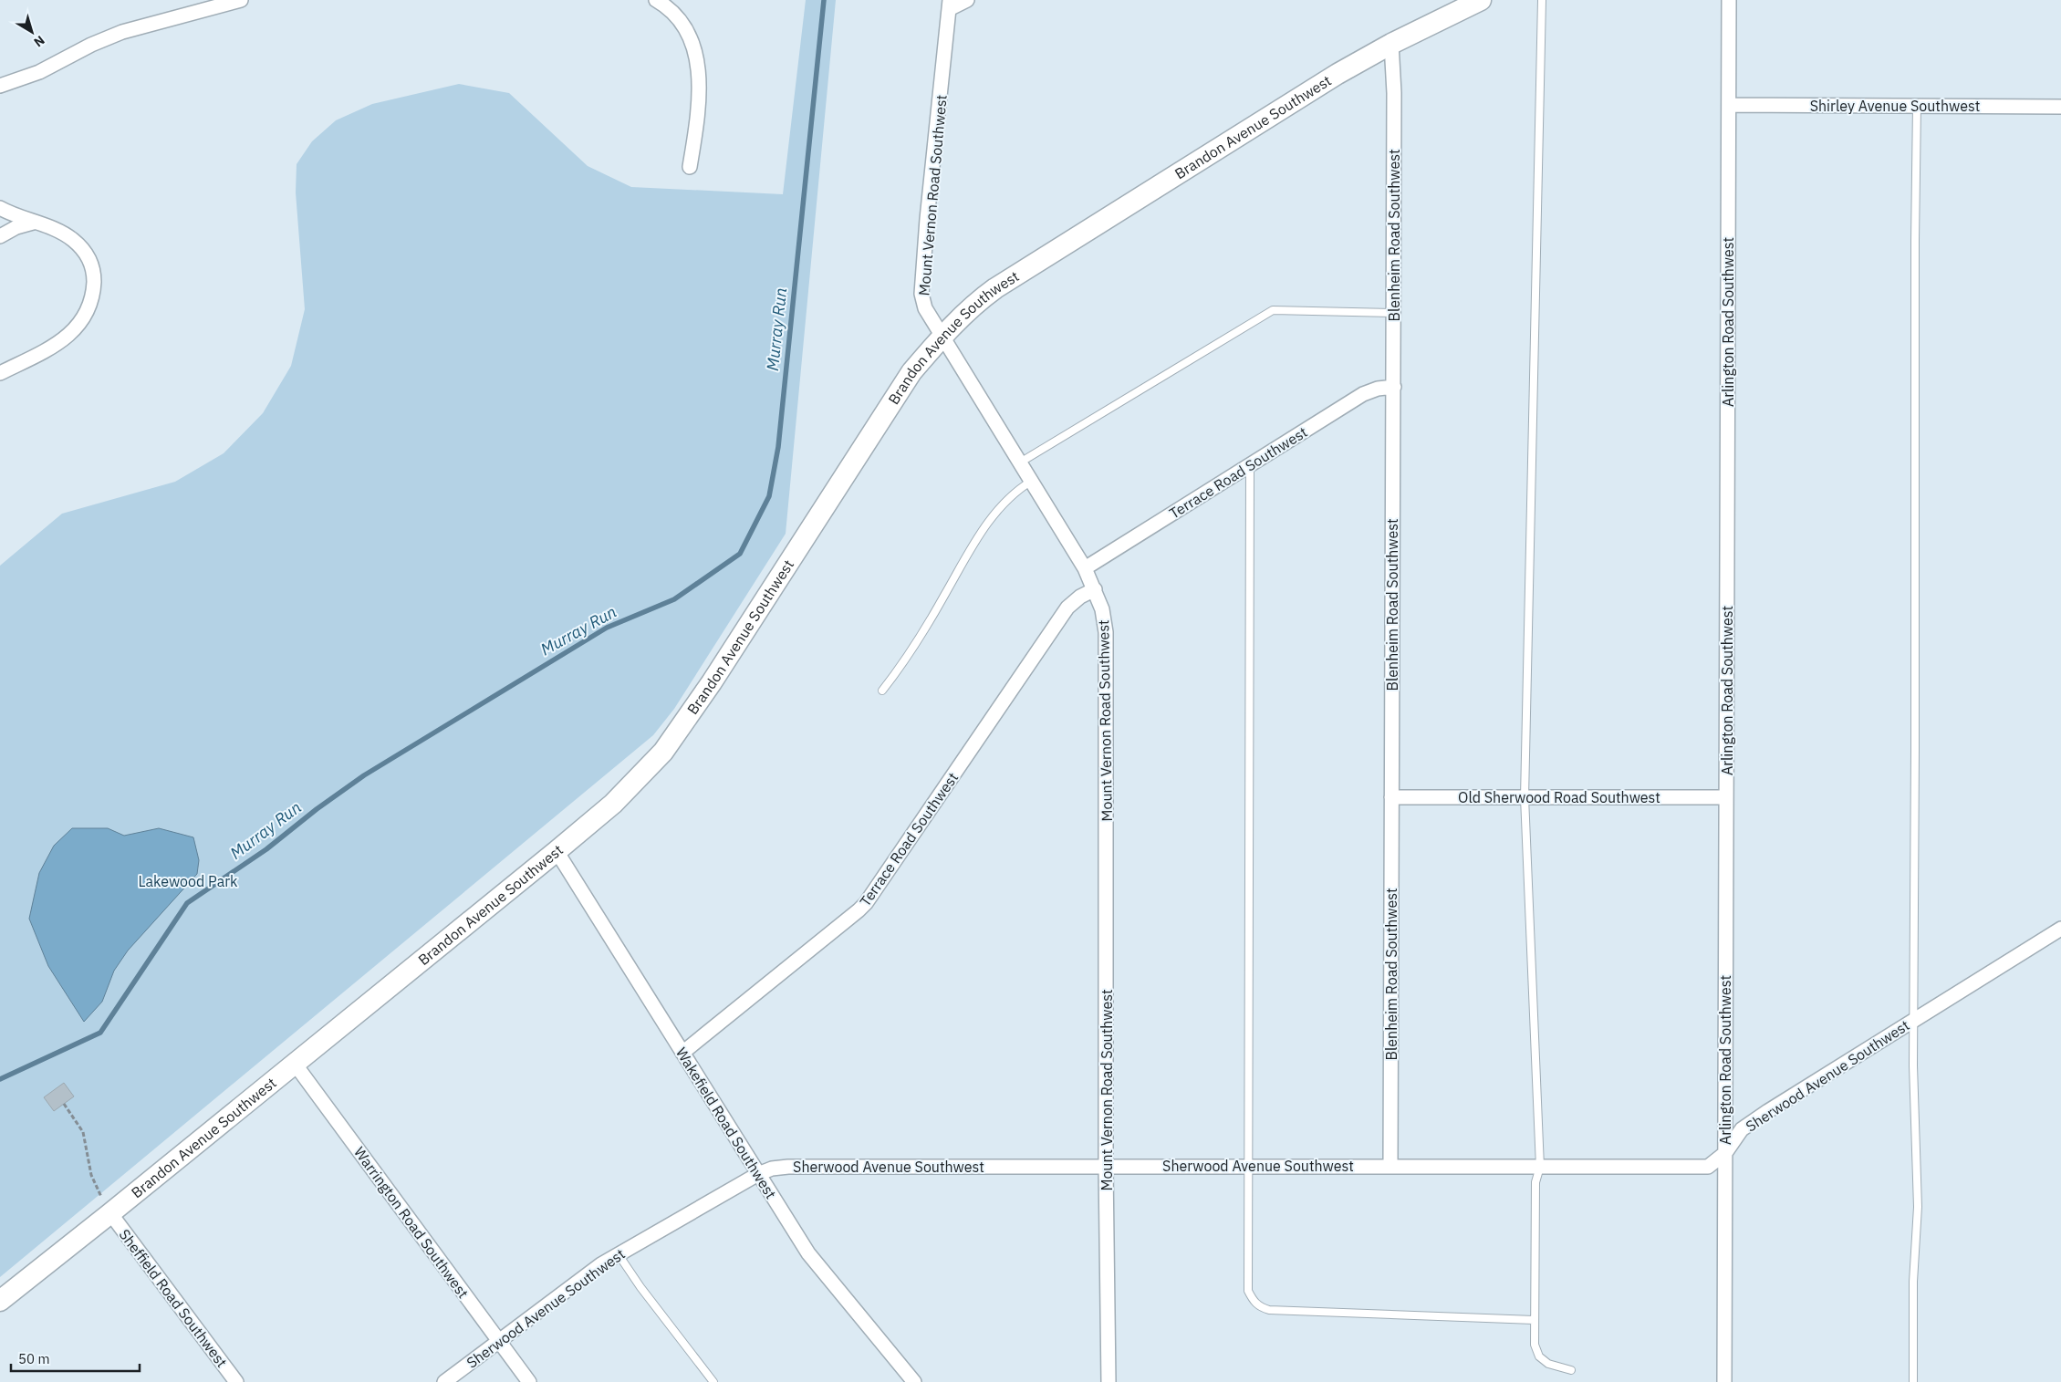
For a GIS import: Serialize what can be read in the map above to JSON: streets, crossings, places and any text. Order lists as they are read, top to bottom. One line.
{"streets":{"main road":["Brandon Avenue Southwest"],"street":["Shirley Avenue Southwest","Mount Vernon Road Southwest","Blenheim Road Southwest","Arlington Road Southwest","Terrace Road Southwest","Old Sherwood Road Southwest","Sherwood Avenue Southwest","Wakefield Road Southwest","Warrington Road Southwest","Sheffield Road Southwest"]},"crossings":[["Shirley Avenue Southwest","Arlington Road Southwest"],["Brandon Avenue Southwest","Mount Vernon Road Southwest"],["Brandon Avenue Southwest","Blenheim Road Southwest"],["Brandon Avenue Southwest","Wakefield Road Southwest"],["Brandon Avenue Southwest","Warrington Road Southwest"],["Brandon Avenue Southwest","Sheffield Road Southwest"],["Mount Vernon Road Southwest","Terrace Road Southwest"],["Mount Vernon Road Southwest","Sherwood Avenue Southwest"],["Blenheim Road Southwest","Terrace Road Southwest"],["Blenheim Road Southwest","Old Sherwood Road Southwest"],["Blenheim Road Southwest","Sherwood Avenue Southwest"],["Arlington Road Southwest","Old Sherwood Road Southwest"],["Arlington Road Southwest","Sherwood Avenue Southwest"],["Terrace Road Southwest","Wakefield Road Southwest"],["Sherwood Avenue Southwest","Wakefield Road Southwest"],["Sherwood Avenue Southwest","Warrington Road Southwest"]],"water":["Murray Run"],"parks":["Lakewood Park"],"scale_bar":"50 m","north":"bottom right"}
